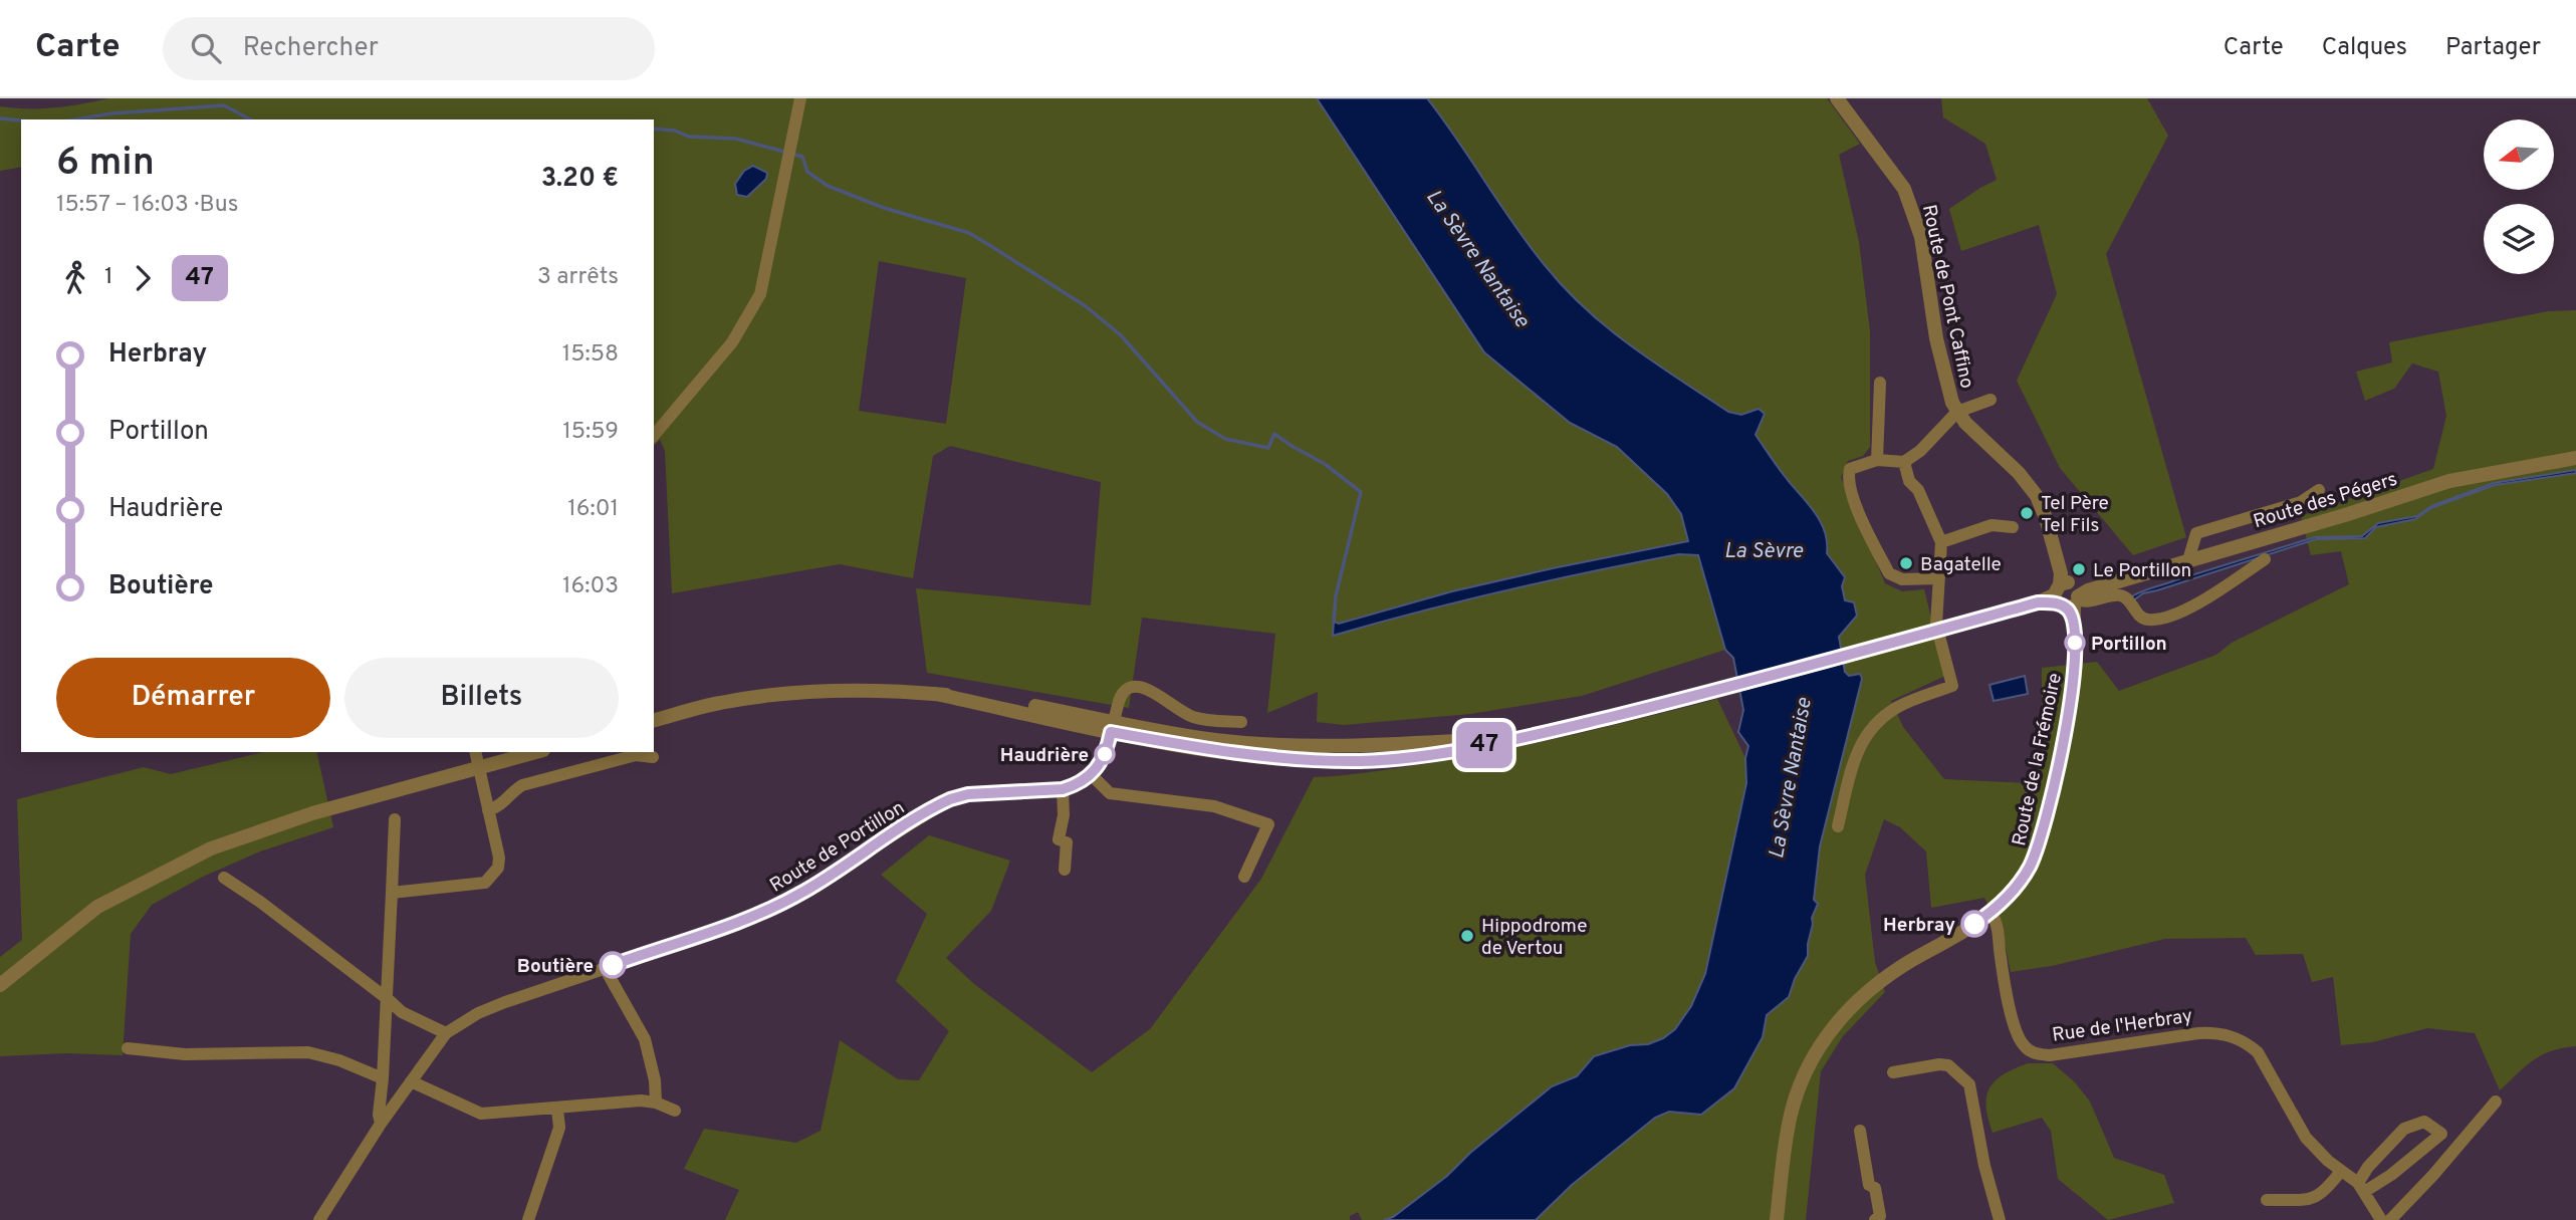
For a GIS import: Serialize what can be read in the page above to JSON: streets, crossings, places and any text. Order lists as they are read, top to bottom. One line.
{"streets":{"street":["Route de Pont Caffino","Route des Pégers","Route de la Frémoire","Route de Portillon","Rue de l'Herbray"]},"crossings":[["Route de Pont Caffino","Route des Pégers"],["Route de Pont Caffino","Route de la Frémoire"],["Route des Pégers","Route de la Frémoire"],["Route de la Frémoire","Rue de l'Herbray"]],"water":["La Sèvre Nantaise","La Sèvre"],"places":["Tel Père Tel Fils","Bagatelle","Le Portillon","Portillon","Haudrière","Herbray","Hippodrome de Vertou","Boutière"],"lines":["bus line 47"],"north":"left","page":{"header":"Carte","search":"Rechercher","nav":["Carte","Calques","Partager"],"on_map":"47","heading":["6 min","15:57 – 16:03 · Bus","3.20 €"],"legs":["1","47","3 arrêts"],"list":[{"name":"Herbray","value":"15:58"},{"name":"Portillon","value":"15:59"},{"name":"Haudrière","value":"16:01"},{"name":"Boutière","value":"16:03"}],"buttons":["Démarrer","Billets"]}}
